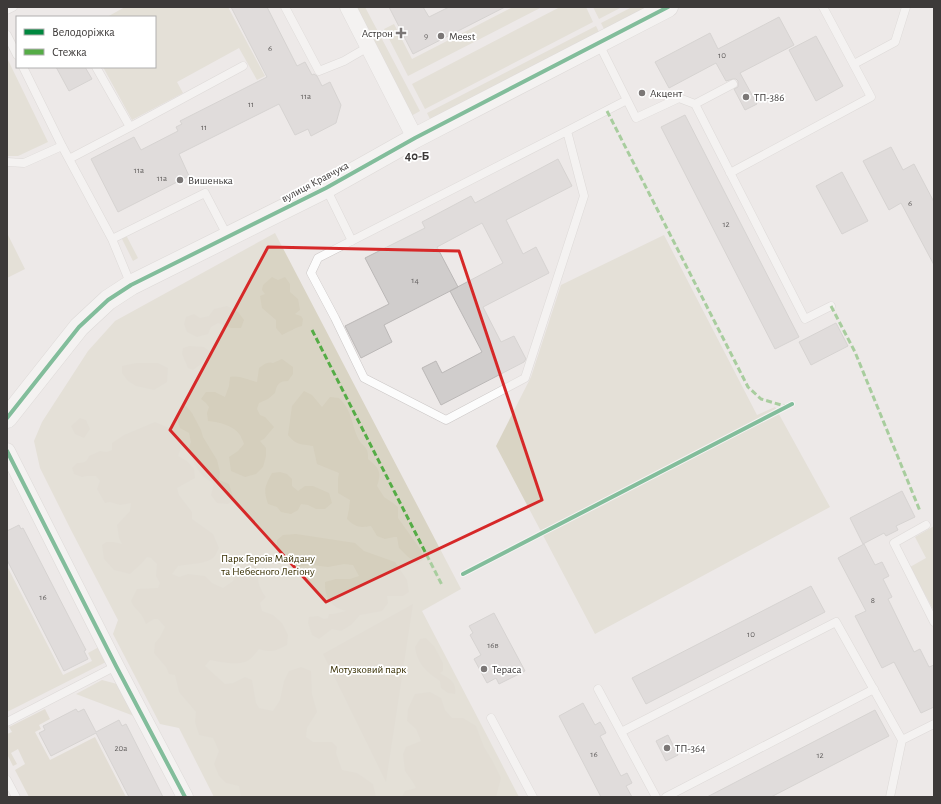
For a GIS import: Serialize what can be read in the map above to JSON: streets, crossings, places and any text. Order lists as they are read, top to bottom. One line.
{"streets":{"street":["вулиця Кравчука"]},"districts":["40-Б"],"parks":["Парк Героїв Майдану та Небесного Легіону","Мотузковий парк"],"places":{"health":["Астрон"],"other":["Meest","Акцент","ТП-386","Вишенька","Тераса","ТП-364"]},"house_numbers":["9","6","10","11а","11","11","11а","11а","6","12","14","16","8","10","16в","20а","16","12"],"legend":["Велодоріжка","Стежка"]}
